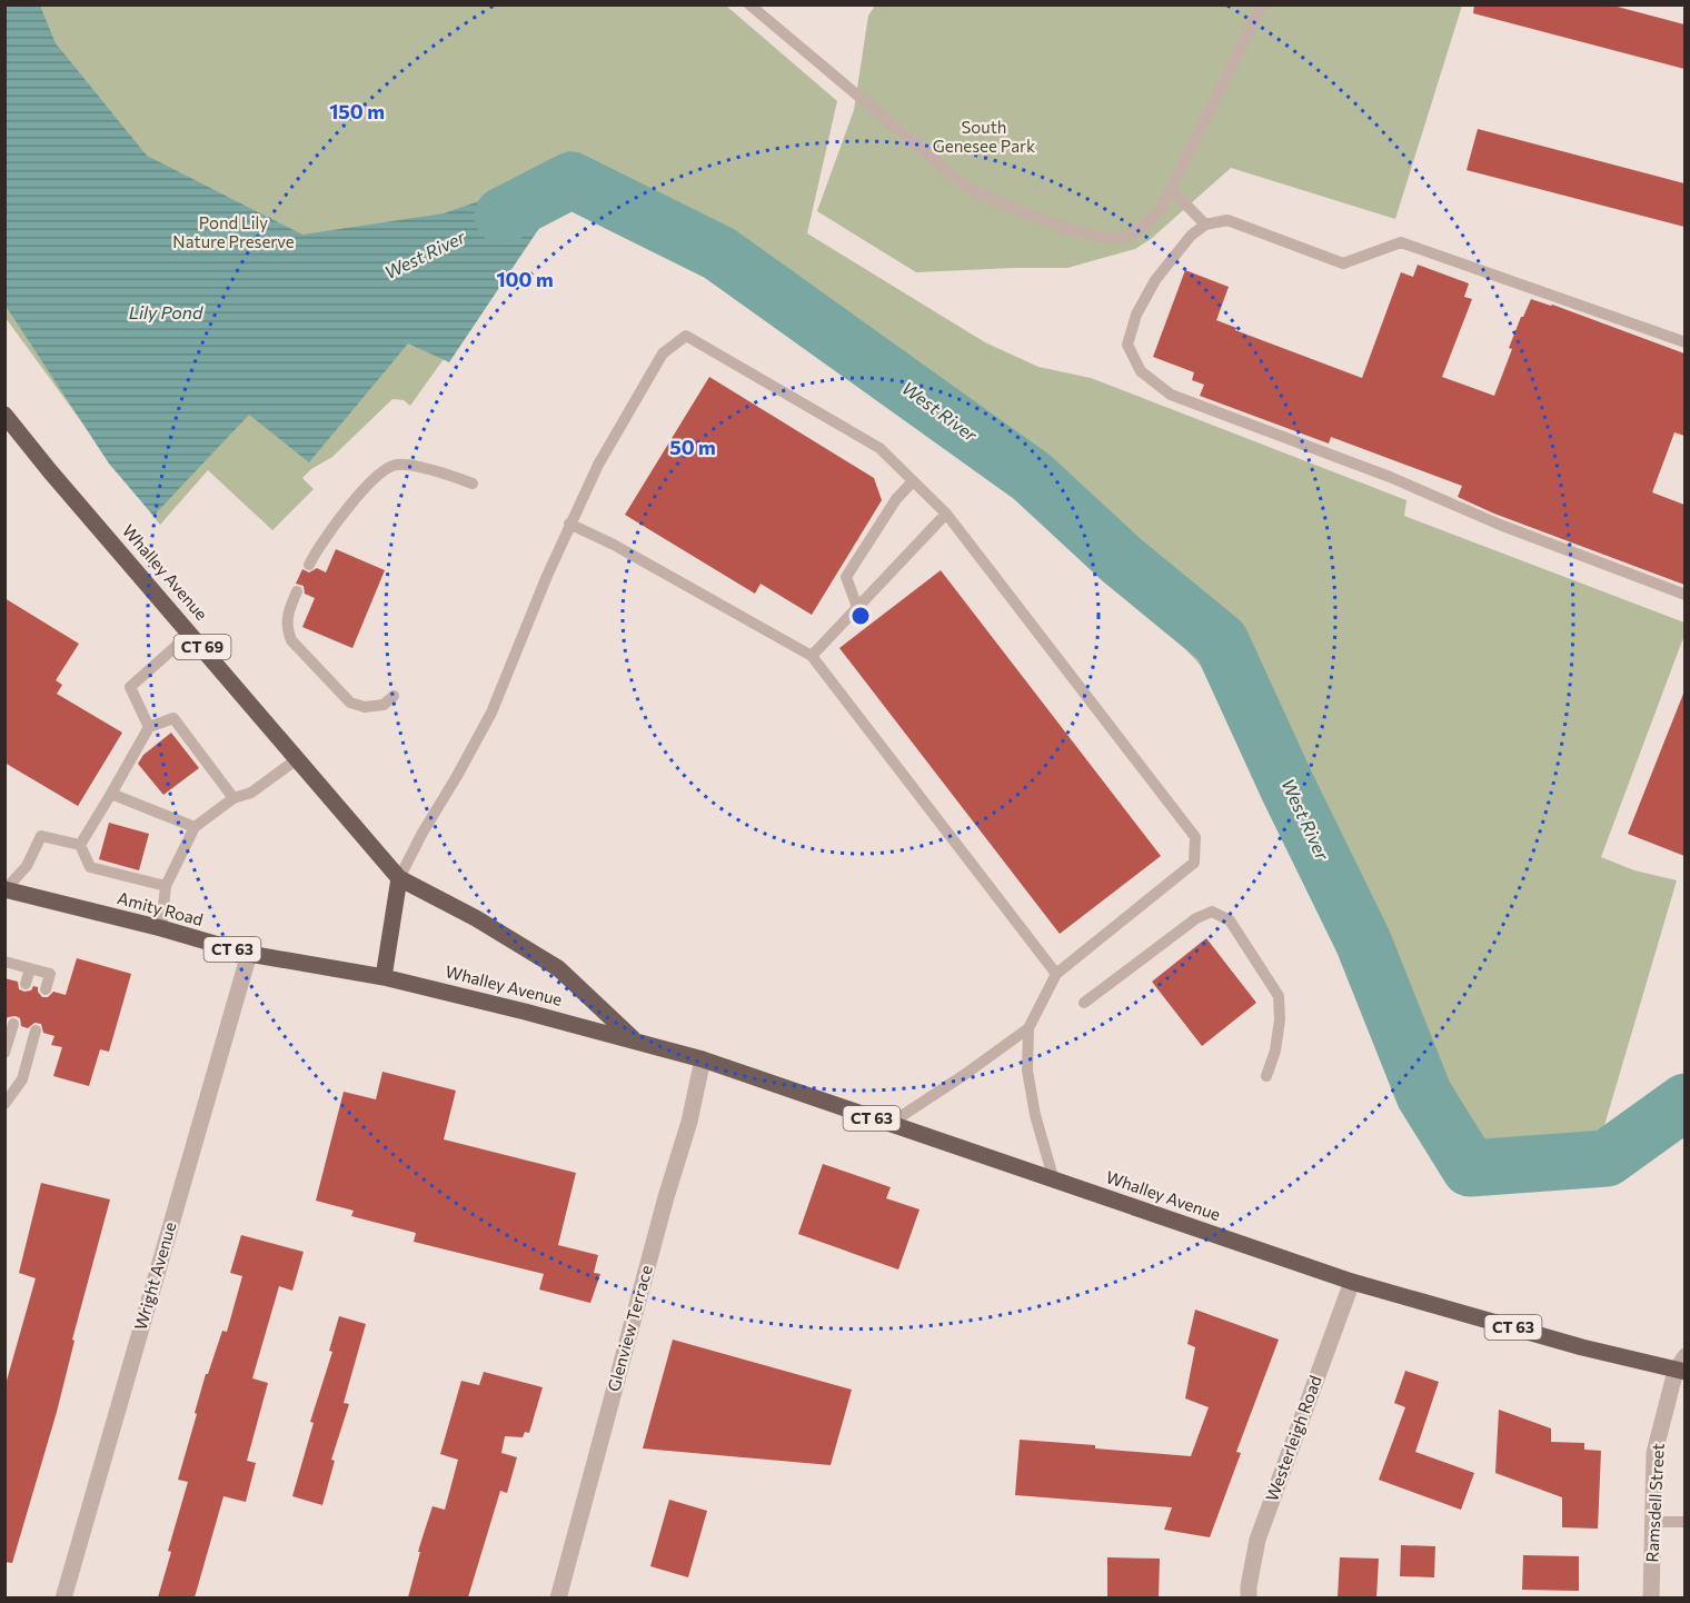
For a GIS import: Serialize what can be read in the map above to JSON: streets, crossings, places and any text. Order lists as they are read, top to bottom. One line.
{"streets":{"main road":["Whalley Avenue","CT 69","Amity Road","CT 63"],"street":["Wright Avenue","Glenview Terrace","Westerleigh Road","Ramsdell Street"]},"crossings":[["Whalley Avenue","Amity Road"],["Whalley Avenue","Glenview Terrace"],["Whalley Avenue","Westerleigh Road"],["Whalley Avenue","Ramsdell Street"],["Amity Road","Wright Avenue"]],"water":["West River","Lily Pond"],"parks":["South Genesee Park","Pond Lily Nature Preserve"],"rings":["150 m","100 m","50 m"]}
